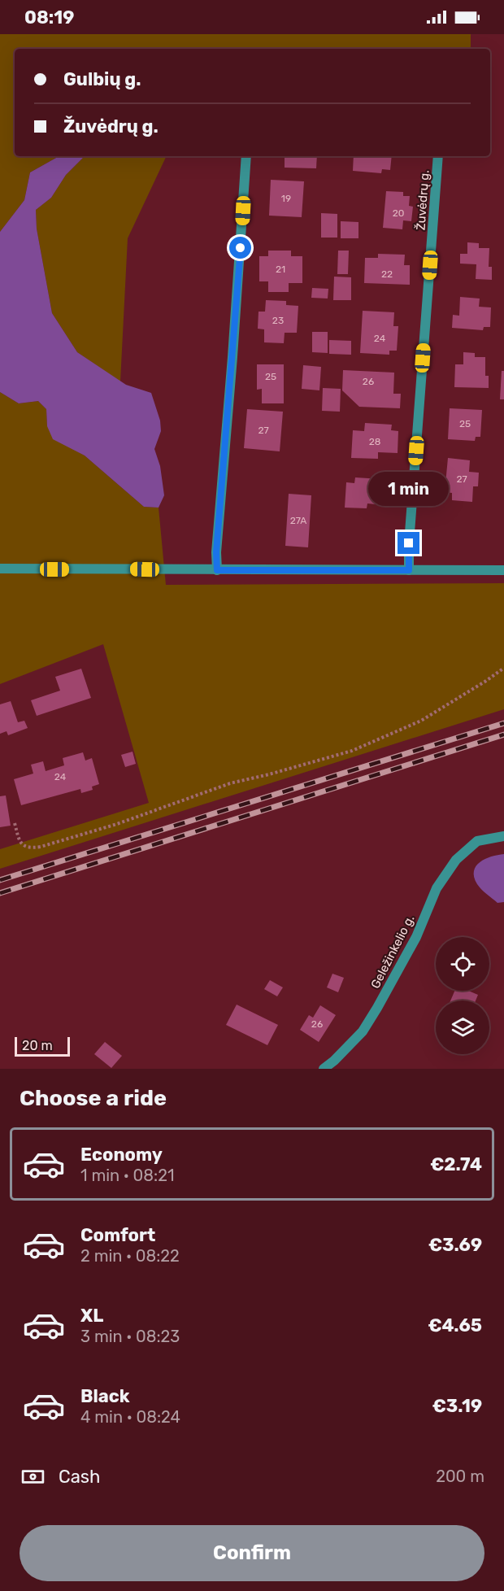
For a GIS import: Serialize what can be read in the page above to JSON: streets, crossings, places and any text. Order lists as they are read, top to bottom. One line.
{"streets":{"street":["Žuvėdrų g.","Geležinkelio g."]},"house_numbers":["19","20","21","22","23","24","25","26","25","27","28","27","27A","24","26"],"scale_bar":"20 m","page":{"status":"08:19","banner":["Gulbių g.","Žuvėdrų g."],"bubble":"1 min","scale":"20 m","heading":"Choose a ride","list":[{"name":"Economy","note":"1 min · 08:21","value":"€2.74"},{"name":"Comfort","note":"2 min · 08:22","value":"€3.69"},{"name":"XL","note":"3 min · 08:23","value":"€4.65"},{"name":"Black","note":"4 min · 08:24","value":"€3.19"}],"pay":["Cash","200 m"],"buttons":"Confirm"}}
